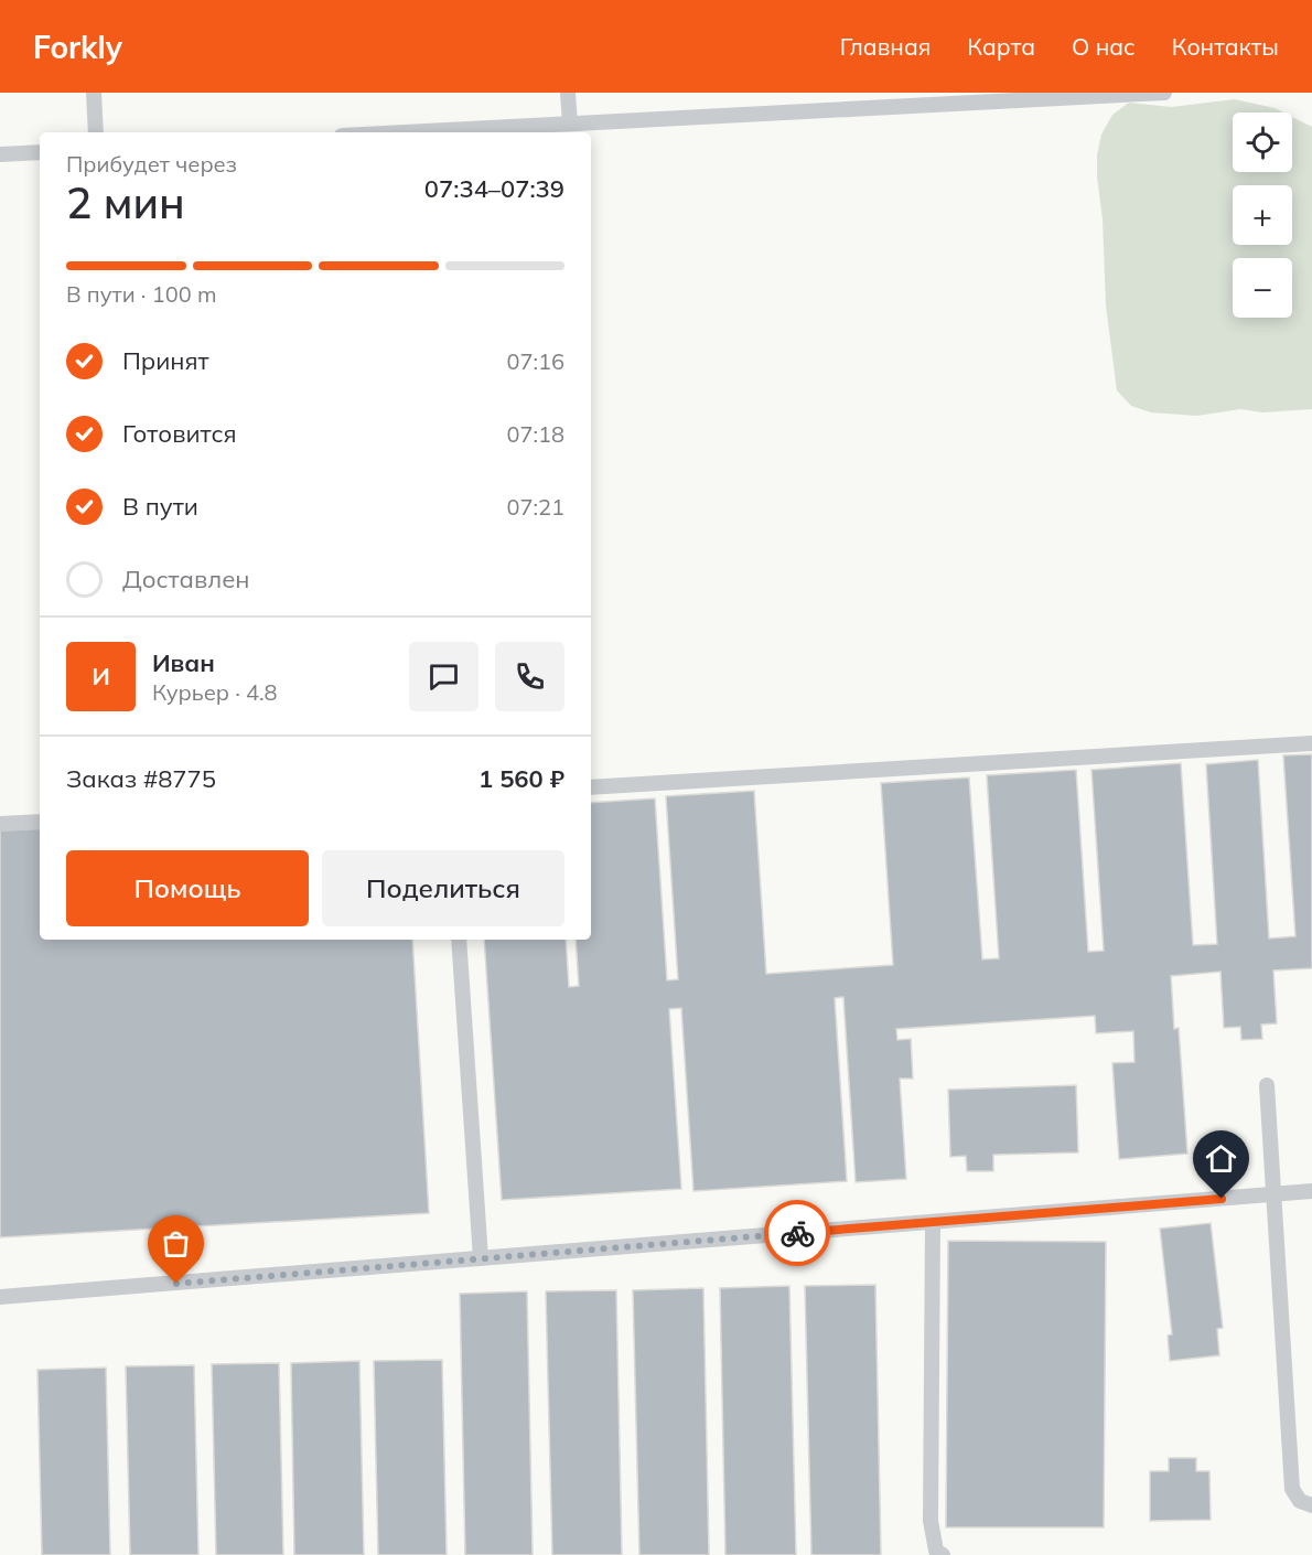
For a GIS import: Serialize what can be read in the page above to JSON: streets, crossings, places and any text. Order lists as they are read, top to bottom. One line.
{"page":{"header":"Forkly","nav":["Главная","Карта","О нас","Контакты"],"map_buttons":["+","−"],"heading":["2 мин","Прибудет через","07:34–07:39"],"panel":["Иван","Курьер · 4.8","Заказ #8775","1 560 ₽"],"bar":"В пути · 100 m","list":[["Принят","07:16"],["Готовится","07:18"],["В пути","07:21"],"Доставлен"],"round":"И","buttons":["Помощь","Поделиться"]}}
